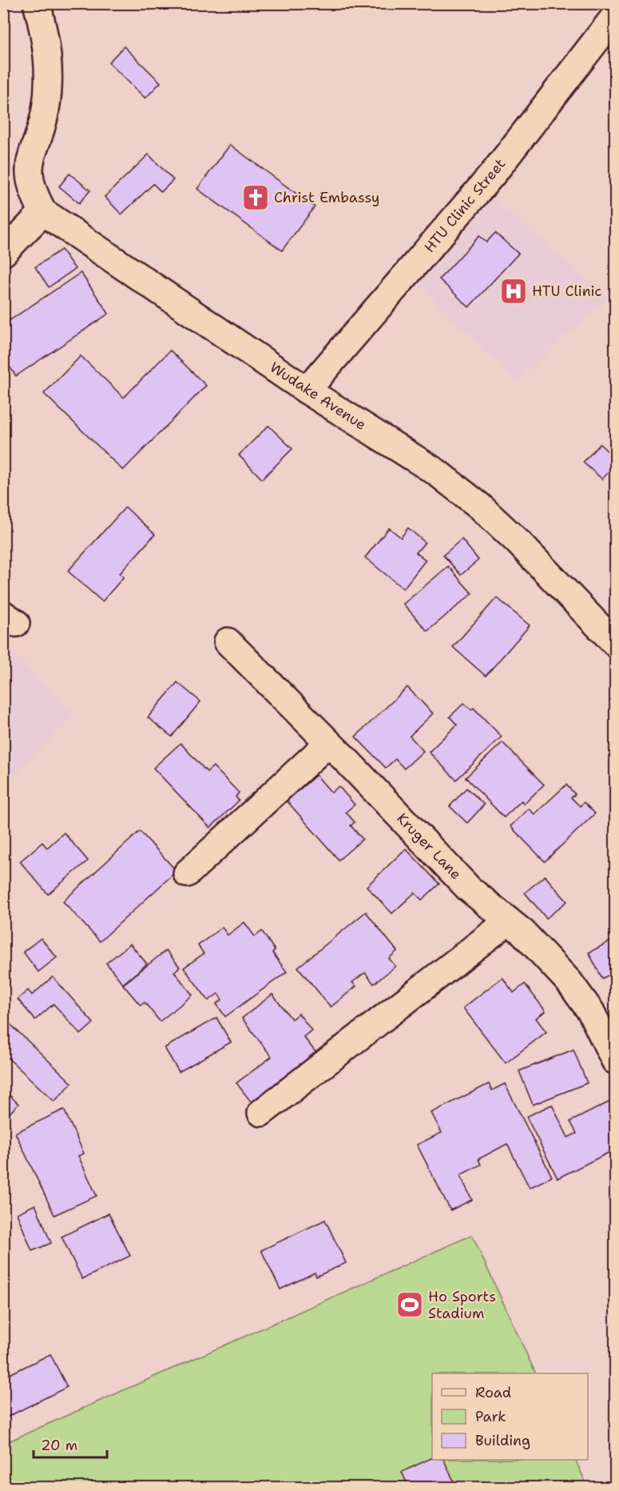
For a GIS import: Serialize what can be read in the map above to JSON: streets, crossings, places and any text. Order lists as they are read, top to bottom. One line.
{"streets":{"street":["HTU Clinic Street","Wudake Avenue","Kruger Lane"]},"crossings":[["HTU Clinic Street","Wudake Avenue"]],"places":{"church":["Christ Embassy"],"hospital":["HTU Clinic"],"sports":["Ho Sports Stadium"]},"legend":["Road","Park","Building"],"scale_bar":"20 m"}
